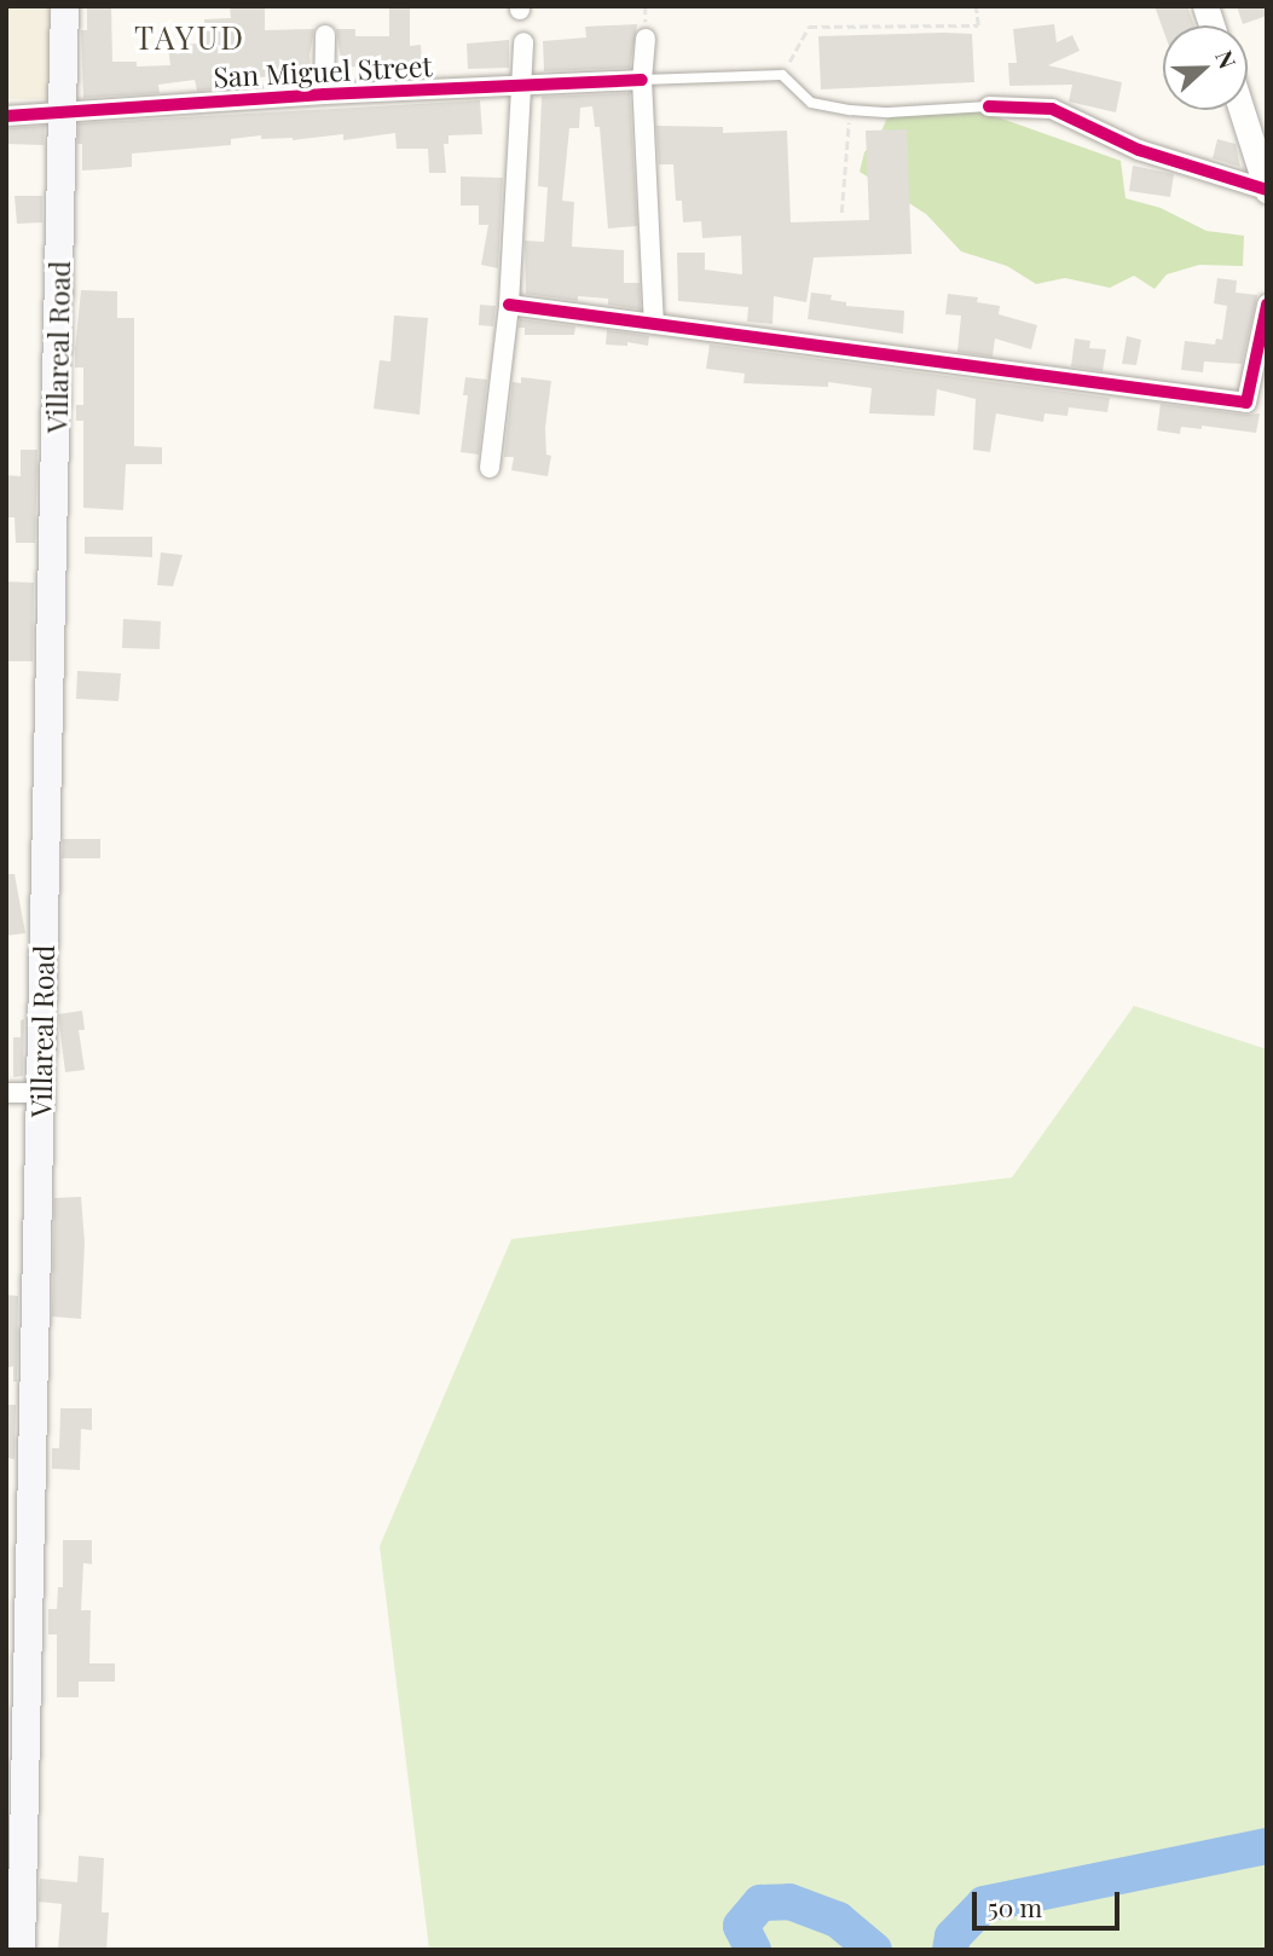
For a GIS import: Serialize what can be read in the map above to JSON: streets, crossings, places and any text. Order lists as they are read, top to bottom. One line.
{"streets":{"main road":["Villareal Road"],"street":["San Miguel Street"]},"crossings":[["San Miguel Street","Villareal Road"]],"districts":["TAYUD"],"scale_bar":"50 m","north":"right"}
